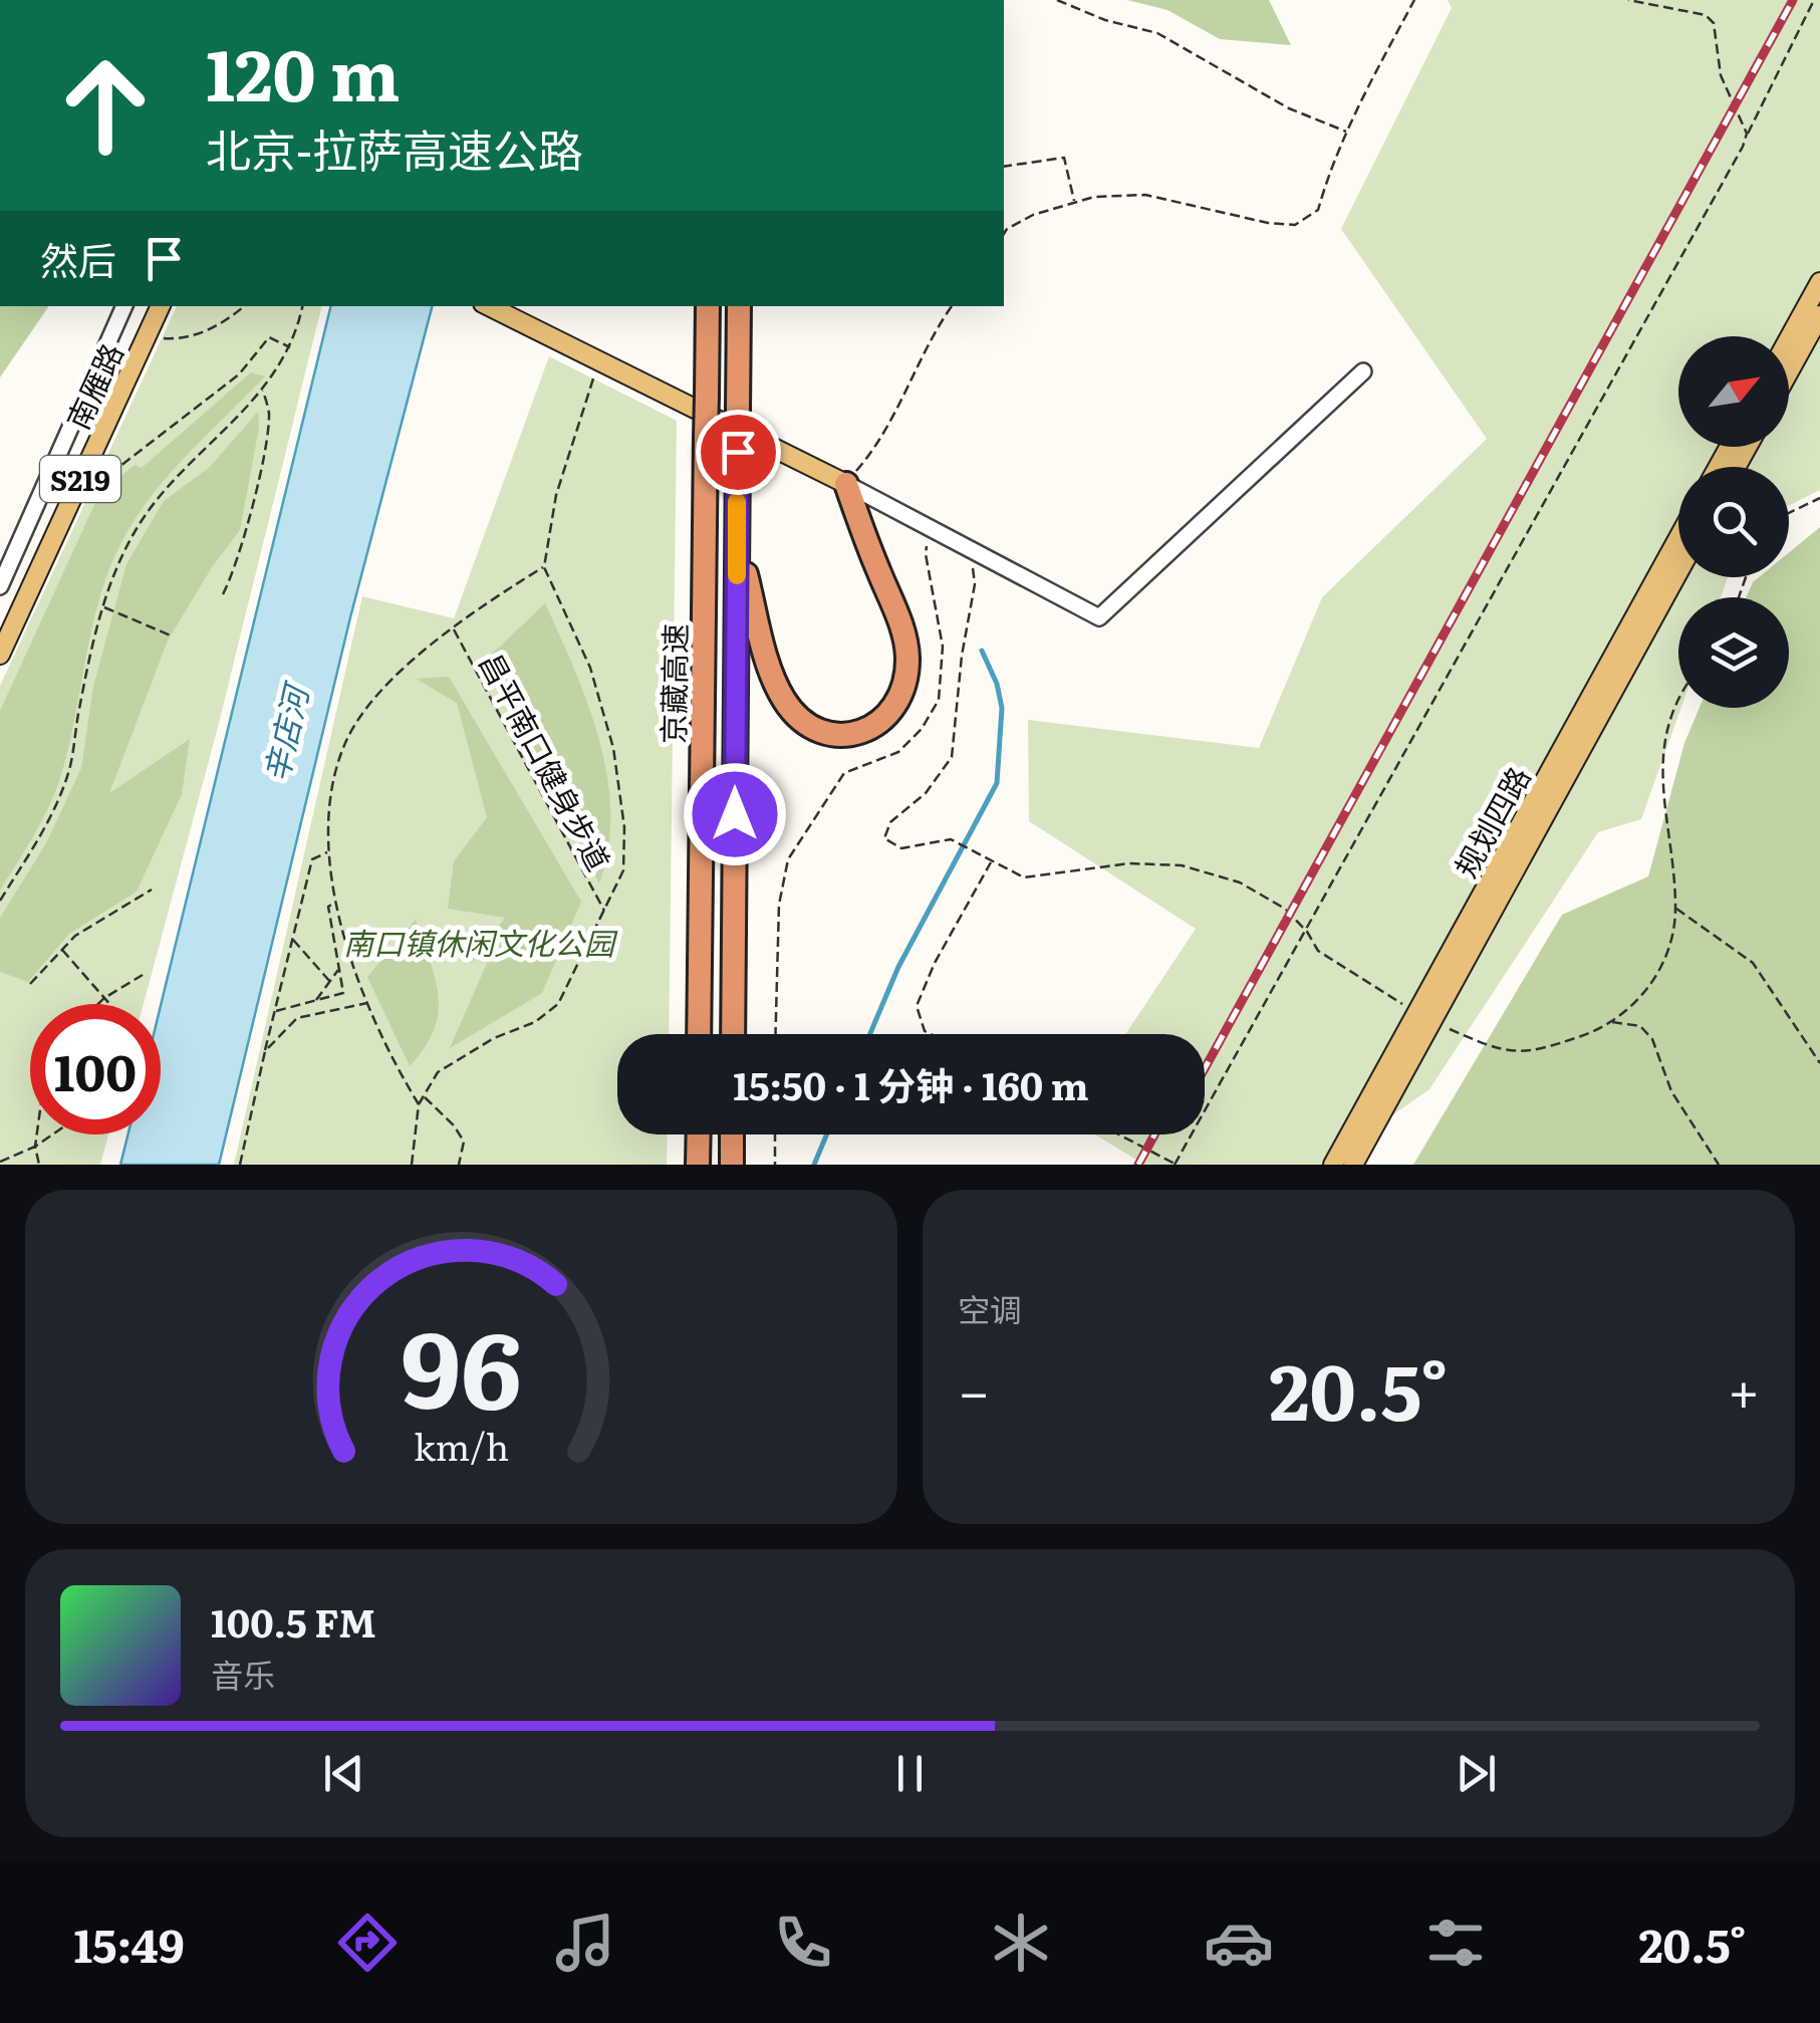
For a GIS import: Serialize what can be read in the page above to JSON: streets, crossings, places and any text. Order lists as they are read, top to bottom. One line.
{"streets":{"highway":["京藏高速"],"main road":["南雁路","S219","规划四路"],"path":["昌平南口健身步道"]},"water":["辛店河"],"parks":["南口镇休闲文化公园"],"north":"top right","page":{"turn":["120 m","北京-拉萨高速公路"],"then":"然后","limit":"100","trip":"15:50 · 1 分钟 · 160 m","tile":"空调","heat":["−","20.5°","+"],"song":["100.5 FM","音乐"],"tabs":["15:49","20.5°"],"gauge":["96","km/h"]}}
